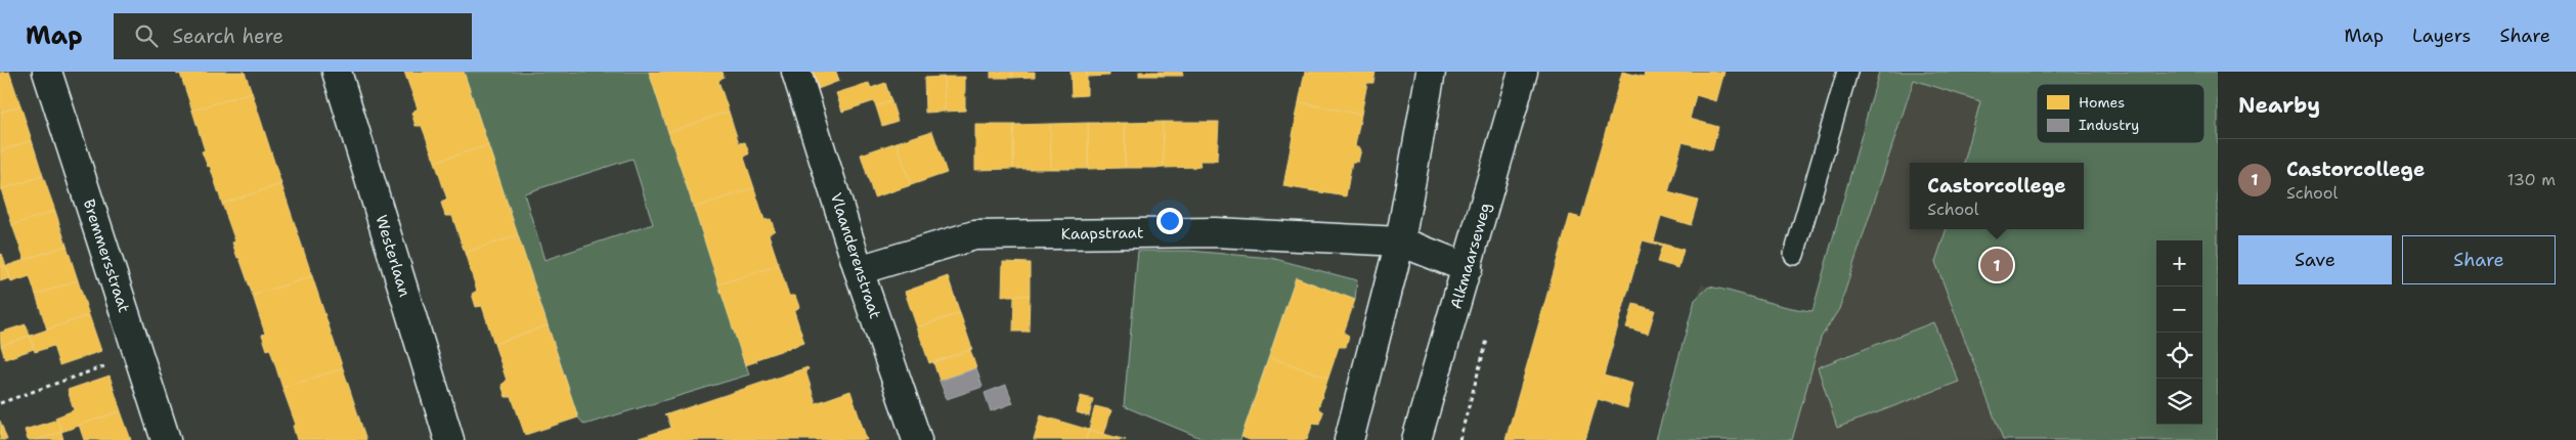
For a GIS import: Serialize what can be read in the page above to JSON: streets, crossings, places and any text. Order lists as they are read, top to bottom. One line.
{"streets":{"street":["Kaapstraat","Bremmersstraat","Westerlaan","Vlaanderenstraat","Alkmaarseweg"]},"crossings":[["Kaapstraat","Vlaanderenstraat"],["Kaapstraat","Alkmaarseweg"]],"legend":["Homes","Industry"],"page":{"header":"Map","search":"Search here","nav":["Map","Layers","Share"],"heading":"Nearby","list":[{"mark":"1","name":"Castorcollege","note":"School","value":"130 m"}],"popup":["Castorcollege","School"],"buttons":["Save","Share"],"map_buttons":["+","−"],"pins":"1"}}
